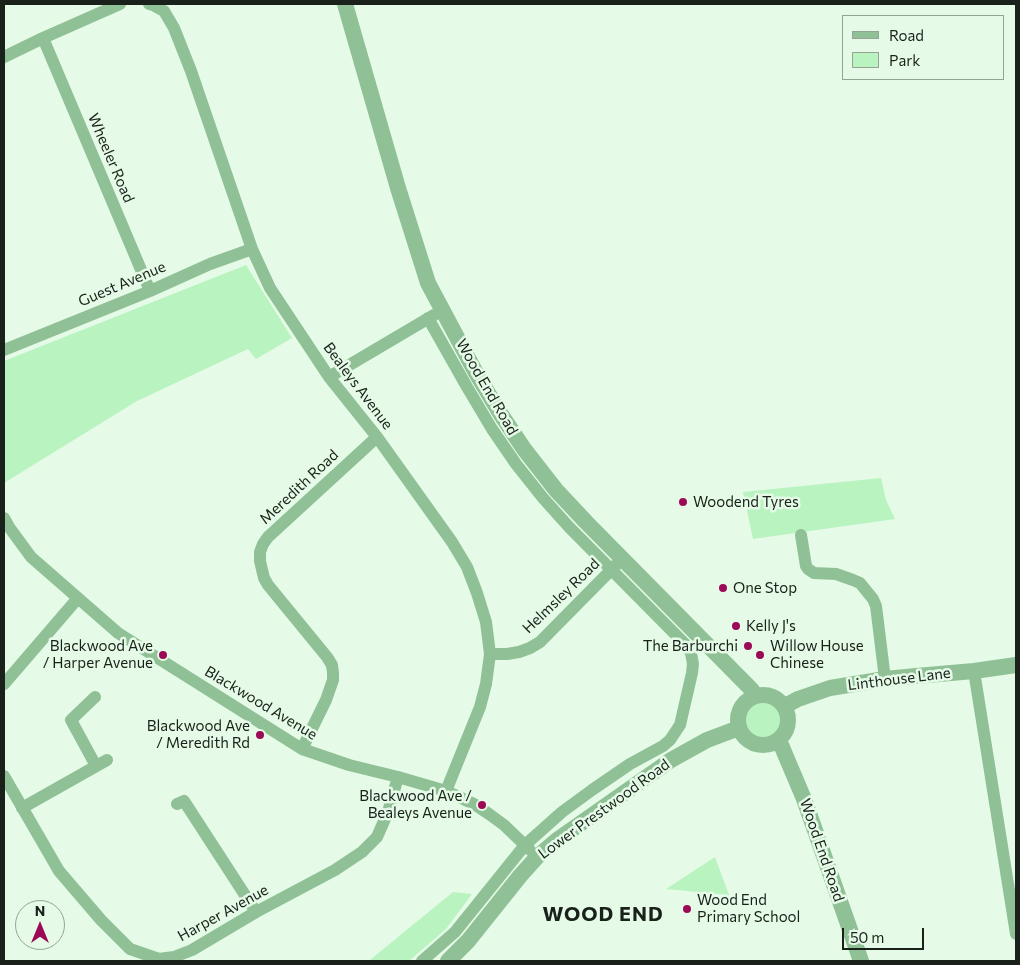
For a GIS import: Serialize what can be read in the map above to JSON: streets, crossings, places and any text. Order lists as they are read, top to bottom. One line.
{"streets":{"street":["Wheeler Road","Guest Avenue","Bealeys Avenue","Wood End Road","Meredith Road","Helmsley Road","Linthouse Lane","Blackwood Avenue","Lower Prestwood Road","Harper Avenue"]},"crossings":[["Wheeler Road","Guest Avenue"],["Guest Avenue","Bealeys Avenue"],["Bealeys Avenue","Meredith Road"],["Bealeys Avenue","Helmsley Road"],["Bealeys Avenue","Blackwood Avenue"],["Wood End Road","Helmsley Road"],["Wood End Road","Linthouse Lane"],["Wood End Road","Lower Prestwood Road"],["Meredith Road","Blackwood Avenue"],["Linthouse Lane","Lower Prestwood Road"],["Blackwood Avenue","Lower Prestwood Road"],["Blackwood Avenue","Harper Avenue"]],"districts":["WOOD END"],"places":["Woodend Tyres","One Stop","Kelly J's","The Barburchi","Blackwood Ave / Harper Avenue","Willow House Chinese","Blackwood Ave / Meredith Rd","Blackwood Ave / Bealeys Avenue","Wood End Primary School"],"legend":["Road","Park"],"scale_bar":"50 m","north":"top"}
